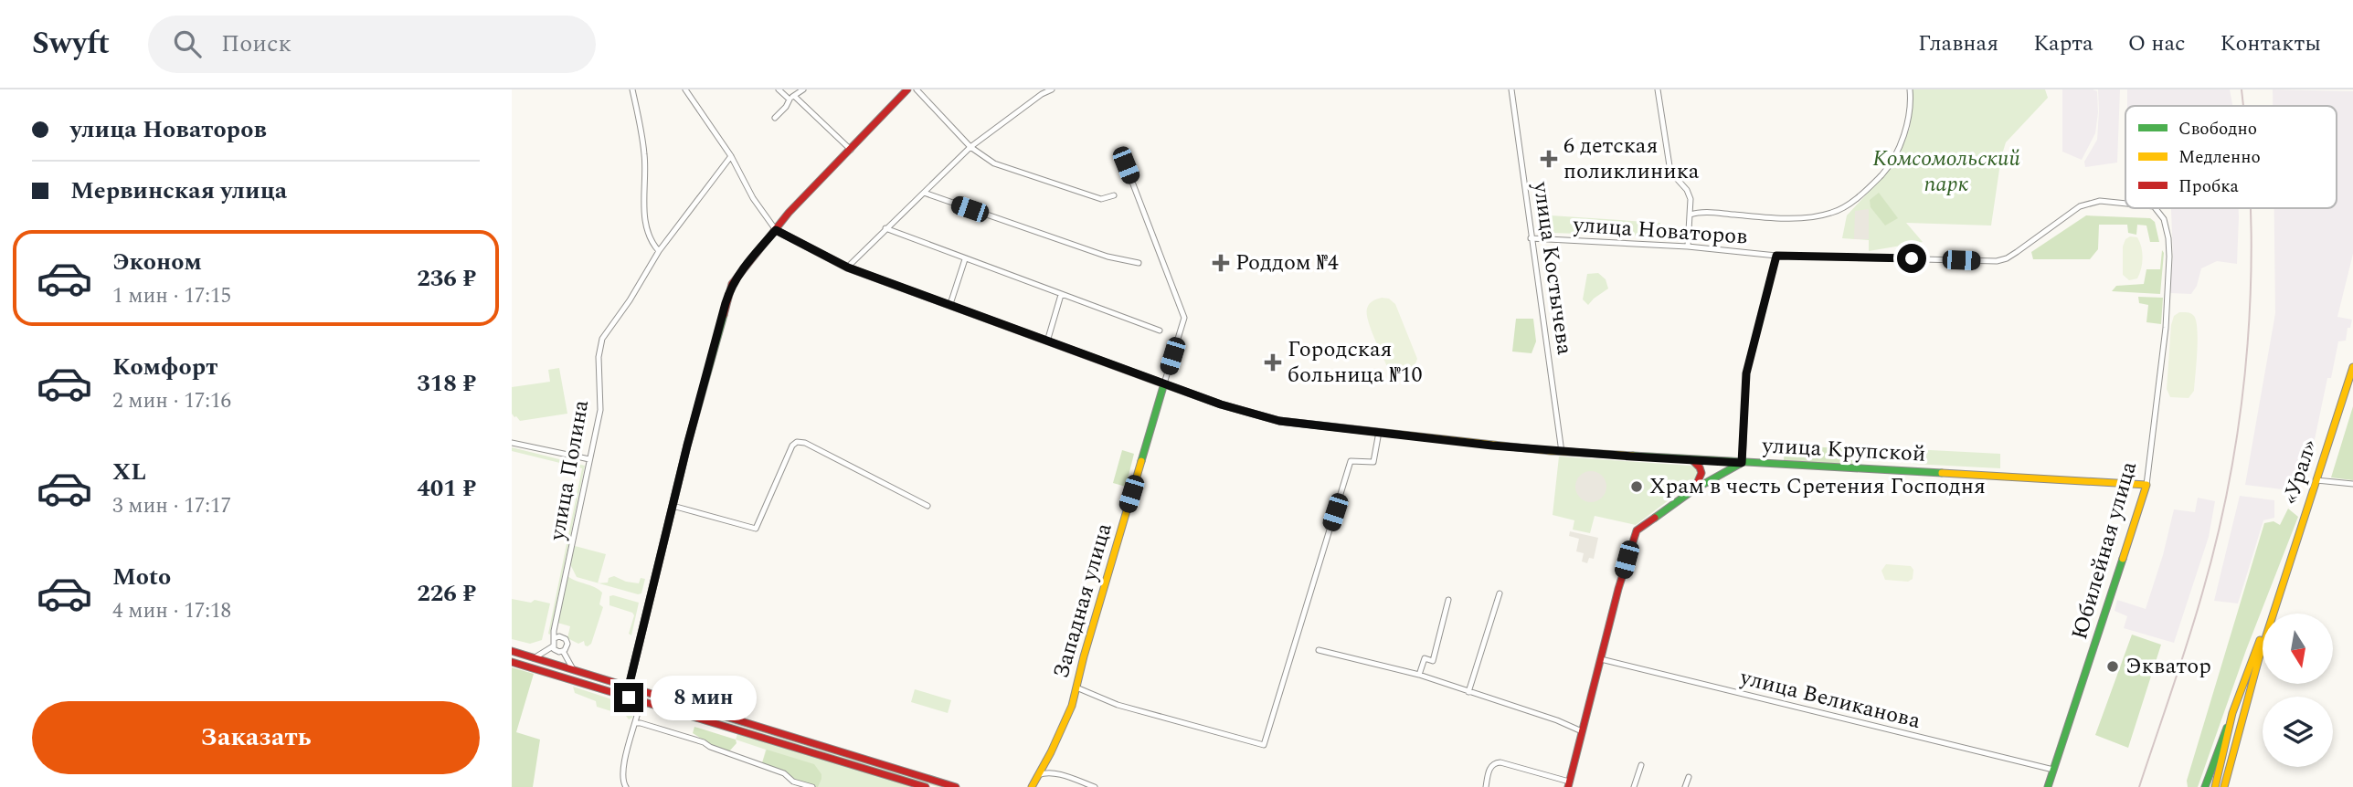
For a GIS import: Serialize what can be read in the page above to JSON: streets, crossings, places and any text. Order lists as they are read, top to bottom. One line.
{"streets":{"main road":["улица Крупской","«Урал»","Юбилейная улица","Западная улица"],"street":["улица Новаторов","улица Костычева","улица Полина","улица Великанова"]},"crossings":[["улица Новаторов","улица Костычева"],["улица Костычева","улица Крупской"],["улица Крупской","Юбилейная улица"],["улица Крупской","Западная улица"],["Юбилейная улица","улица Великанова"]],"parks":["Комсомольский парк"],"places":{"health":["6 детская поликлиника","Роддом №4","Городская больница №10"],"other":["Храм в честь Сретения Господня","Экватор"]},"legend":["Свободно","Медленно","Пробка"],"north":"bottom","page":{"header":"Swyft","search":"Поиск","nav":["Главная","Карта","О нас","Контакты"],"banner":["улица Новаторов","Мервинская улица"],"list":[{"name":"Эконом","note":"1 мин · 17:15","value":"236 ₽"},{"name":"Комфорт","note":"2 мин · 17:16","value":"318 ₽"},{"name":"XL","note":"3 мин · 17:17","value":"401 ₽"},{"name":"Moto","note":"4 мин · 17:18","value":"226 ₽"}],"bubble":"8 мин","buttons":"Заказать"}}
